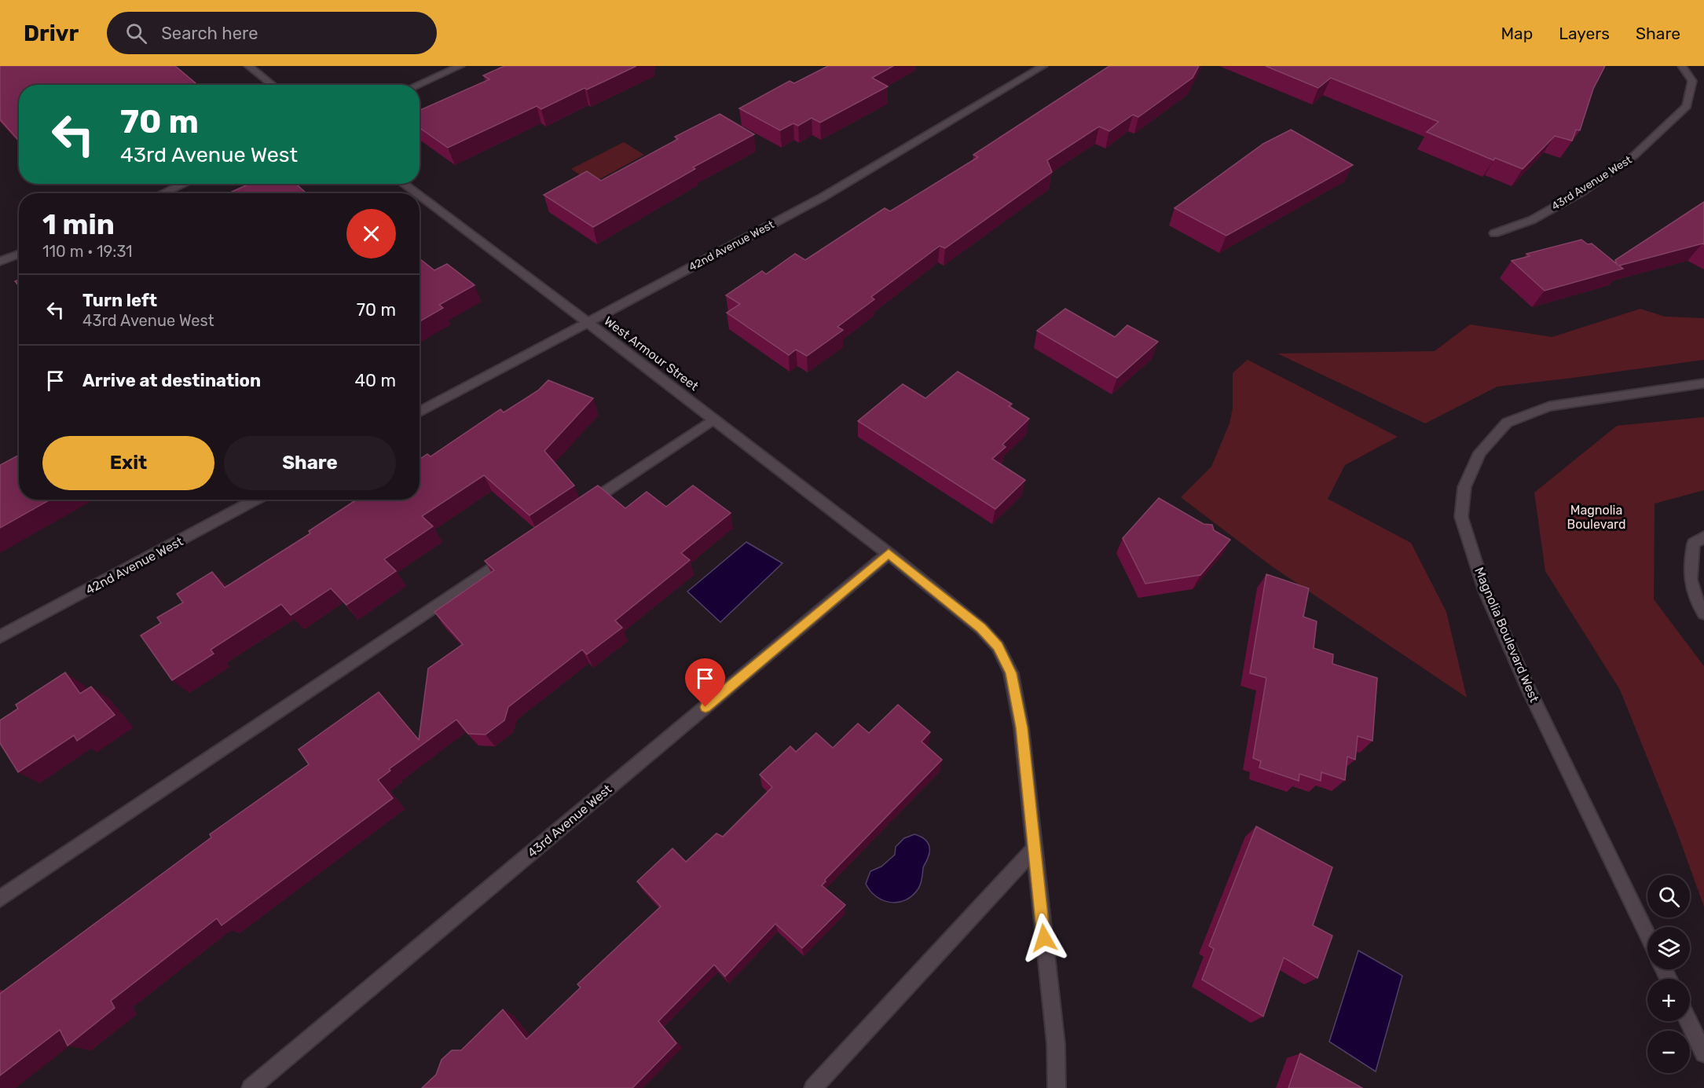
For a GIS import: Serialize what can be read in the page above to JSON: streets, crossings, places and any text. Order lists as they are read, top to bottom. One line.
{"streets":{"street":["43rd Avenue West","42nd Avenue West","West Armour Street","Magnolia Boulevard West"]},"crossings":[["43rd Avenue West","West Armour Street"],["42nd Avenue West","West Armour Street"]],"parks":["Magnolia Boulevard"],"page":{"header":"Drivr","search":"Search here","nav":["Map","Layers","Share"],"turn":["70 m","43rd Avenue West"],"heading":["1 min","110 m · 19:31"],"list":[{"name":"Turn left","note":"43rd Avenue West","value":"70 m"},{"name":"Arrive at destination","value":"40 m"}],"buttons":["Exit","Share"],"map_buttons":["+","−"]}}
